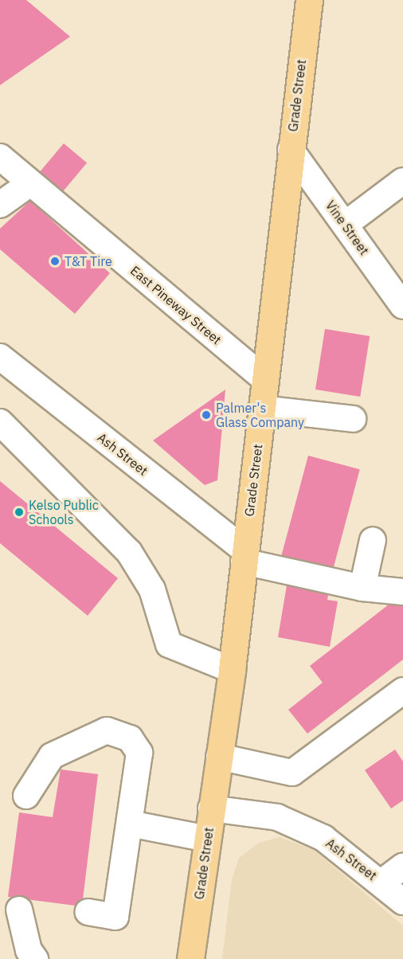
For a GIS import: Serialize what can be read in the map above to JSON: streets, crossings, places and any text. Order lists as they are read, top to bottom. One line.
{"streets":{"main road":["Grade Street"],"street":["Vine Street","East Pineway Street","Ash Street"]},"crossings":[["Grade Street","Vine Street"],["Grade Street","East Pineway Street"],["Grade Street","Ash Street"]],"places":["T&T Tire","Palmer's Glass Company","Kelso Public Schools"]}
